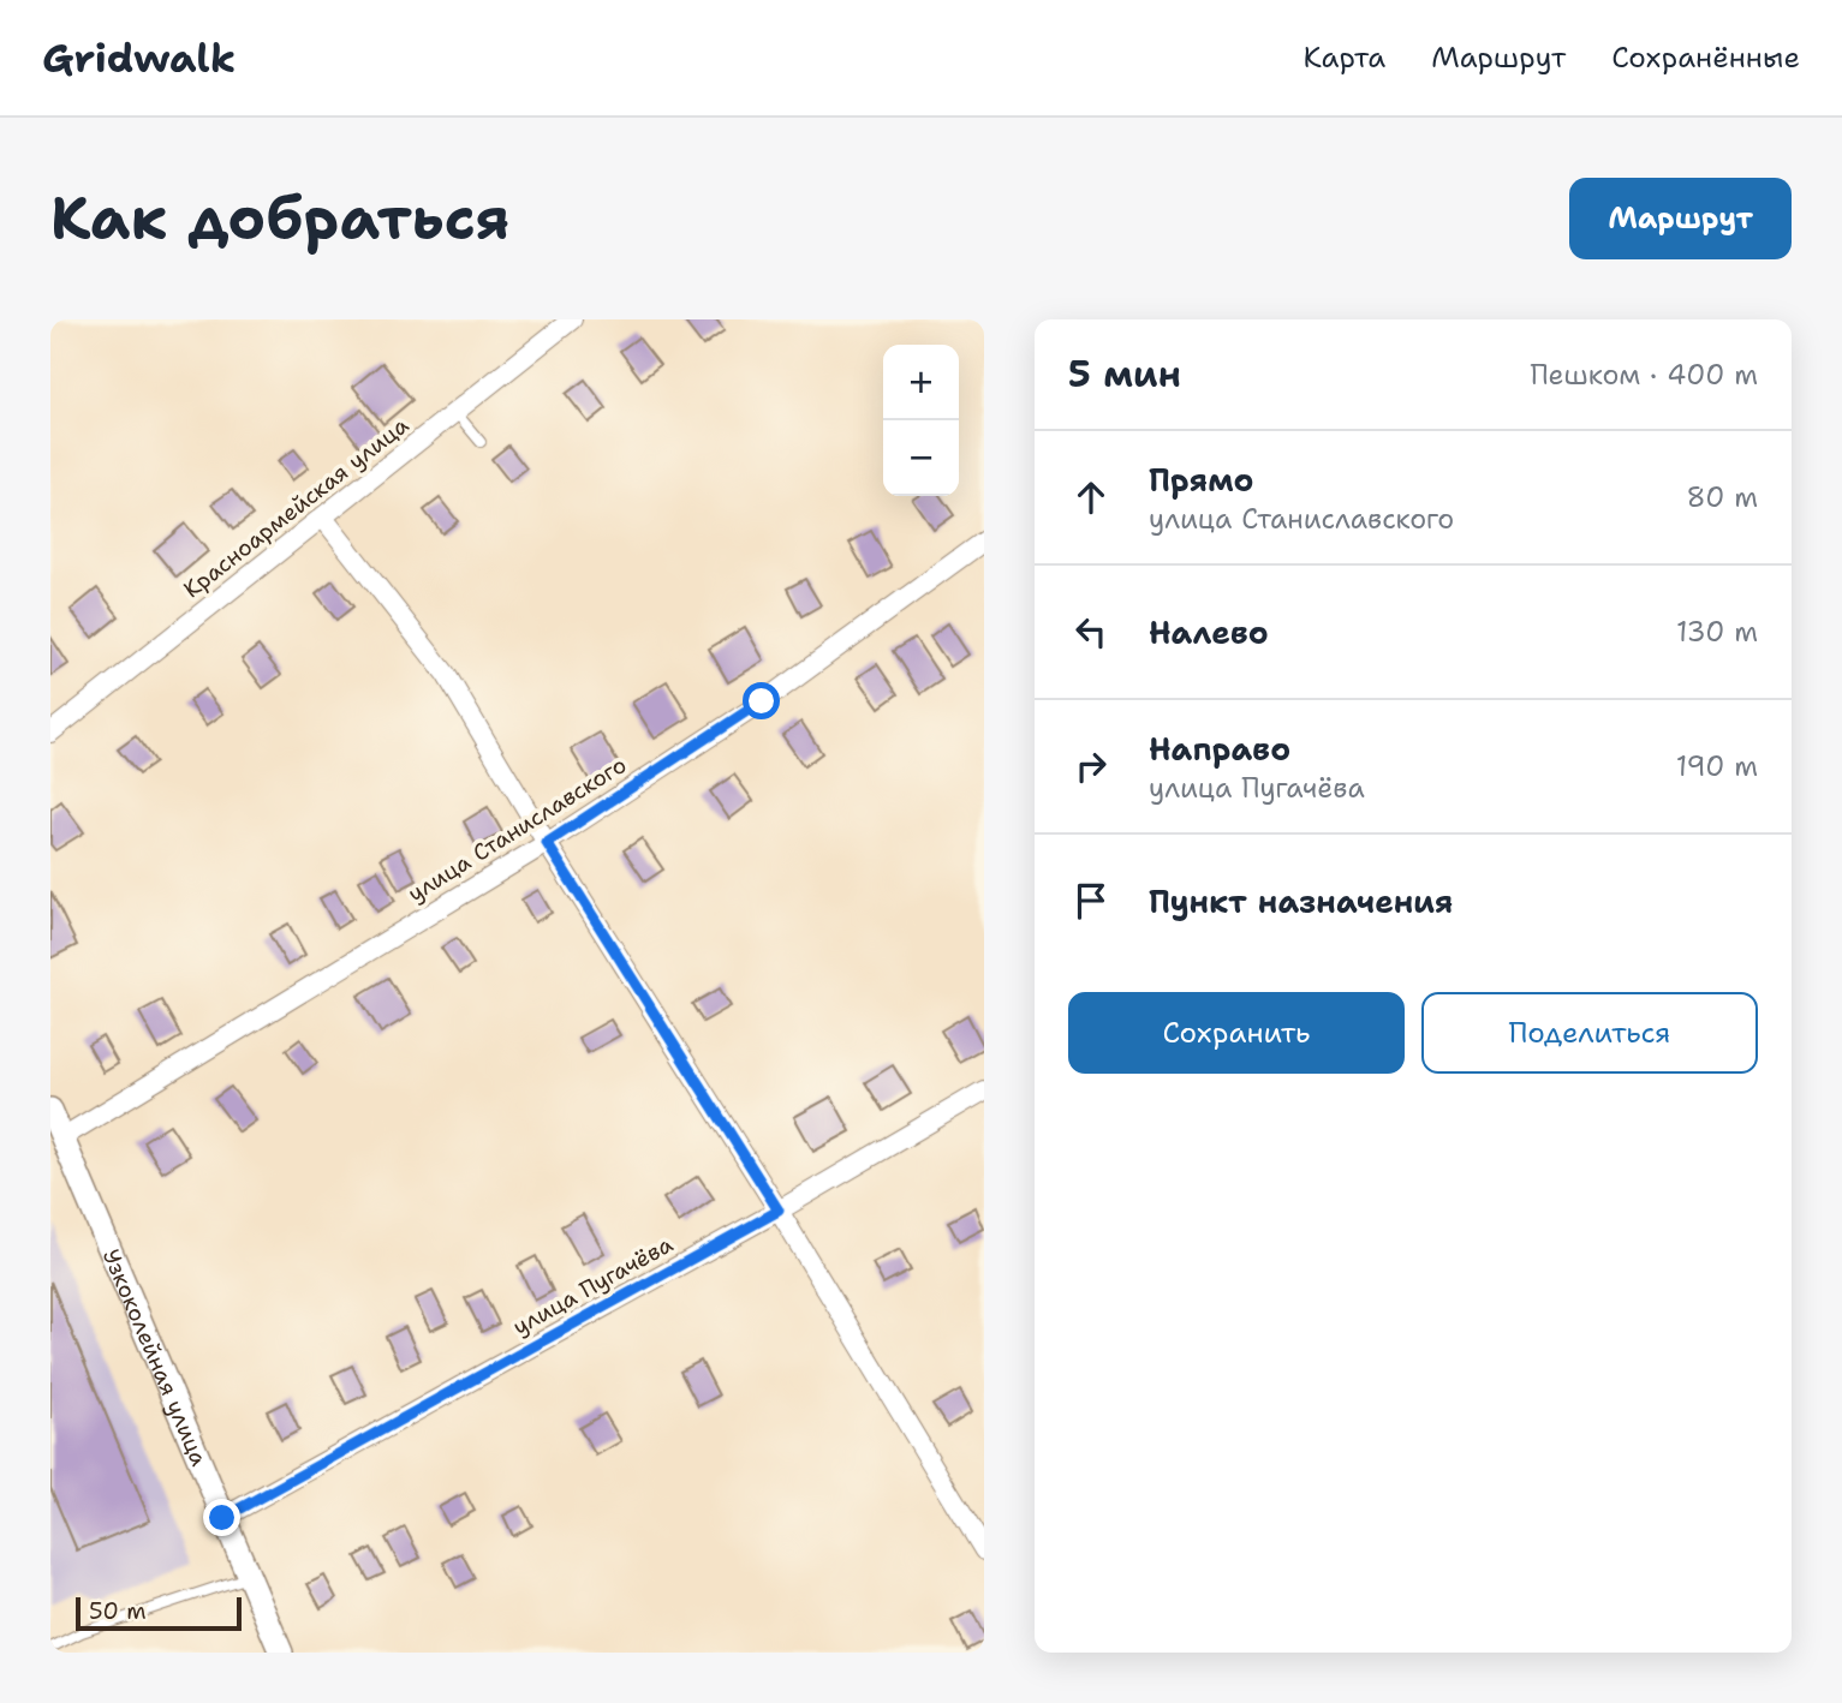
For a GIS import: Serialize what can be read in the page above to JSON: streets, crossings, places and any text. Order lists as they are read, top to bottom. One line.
{"streets":{"street":["Красноармейская улица","улица Станиславского","улица Пугачёва","Узкоколейная улица"]},"crossings":[["улица Станиславского","Узкоколейная улица"],["улица Пугачёва","Узкоколейная улица"]],"scale_bar":"50 m","page":{"header":"Gridwalk","nav":["Карта","Маршрут","Сохранённые"],"buttons":["Маршрут",["Сохранить","Поделиться"]],"title":"Как добраться","heading":["5 мин","Пешком · 400 m"],"map_buttons":["+","−"],"list":[["Прямо","улица Станиславского","80 m"],["Налево","130 m"],["Направо","улица Пугачёва","190 m"],"Пункт назначения"],"scale":"50 m"}}
